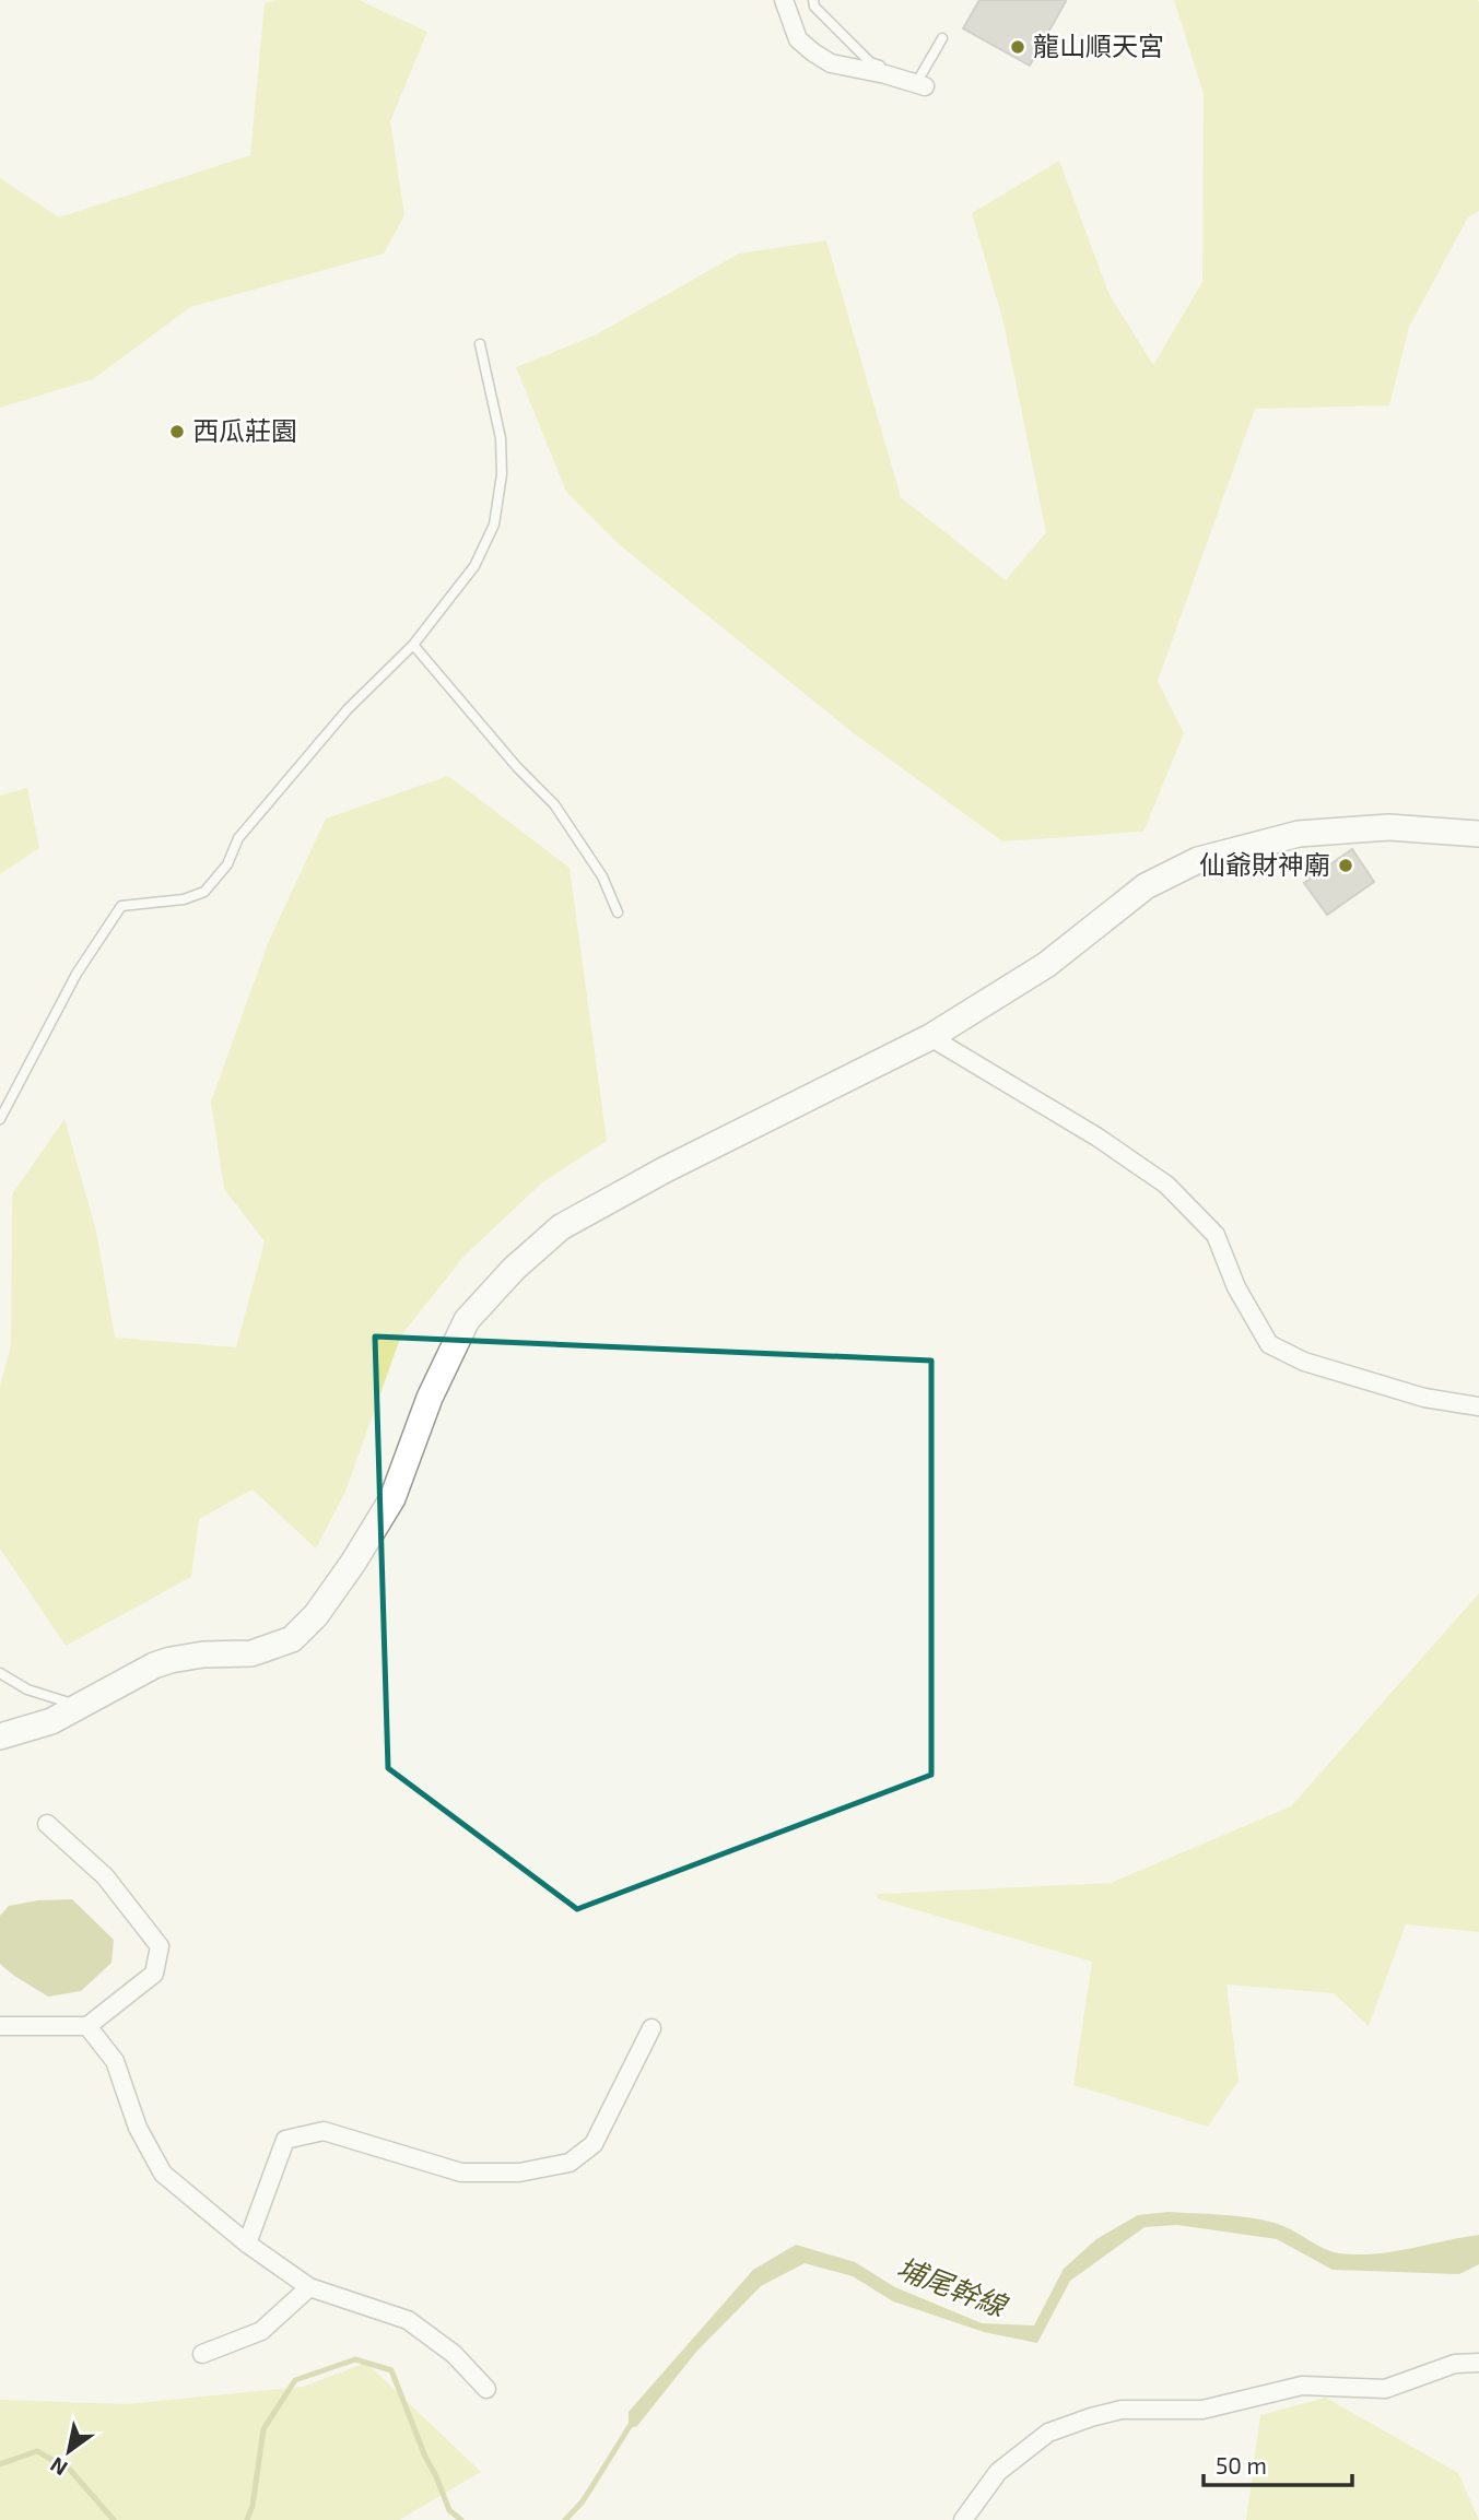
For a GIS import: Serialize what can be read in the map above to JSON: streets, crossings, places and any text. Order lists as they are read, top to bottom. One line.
{"water":["埔尾幹線"],"places":["龍山順天宮","西瓜莊園","仙爺財神廟"],"scale_bar":"50 m","north":"bottom left"}
